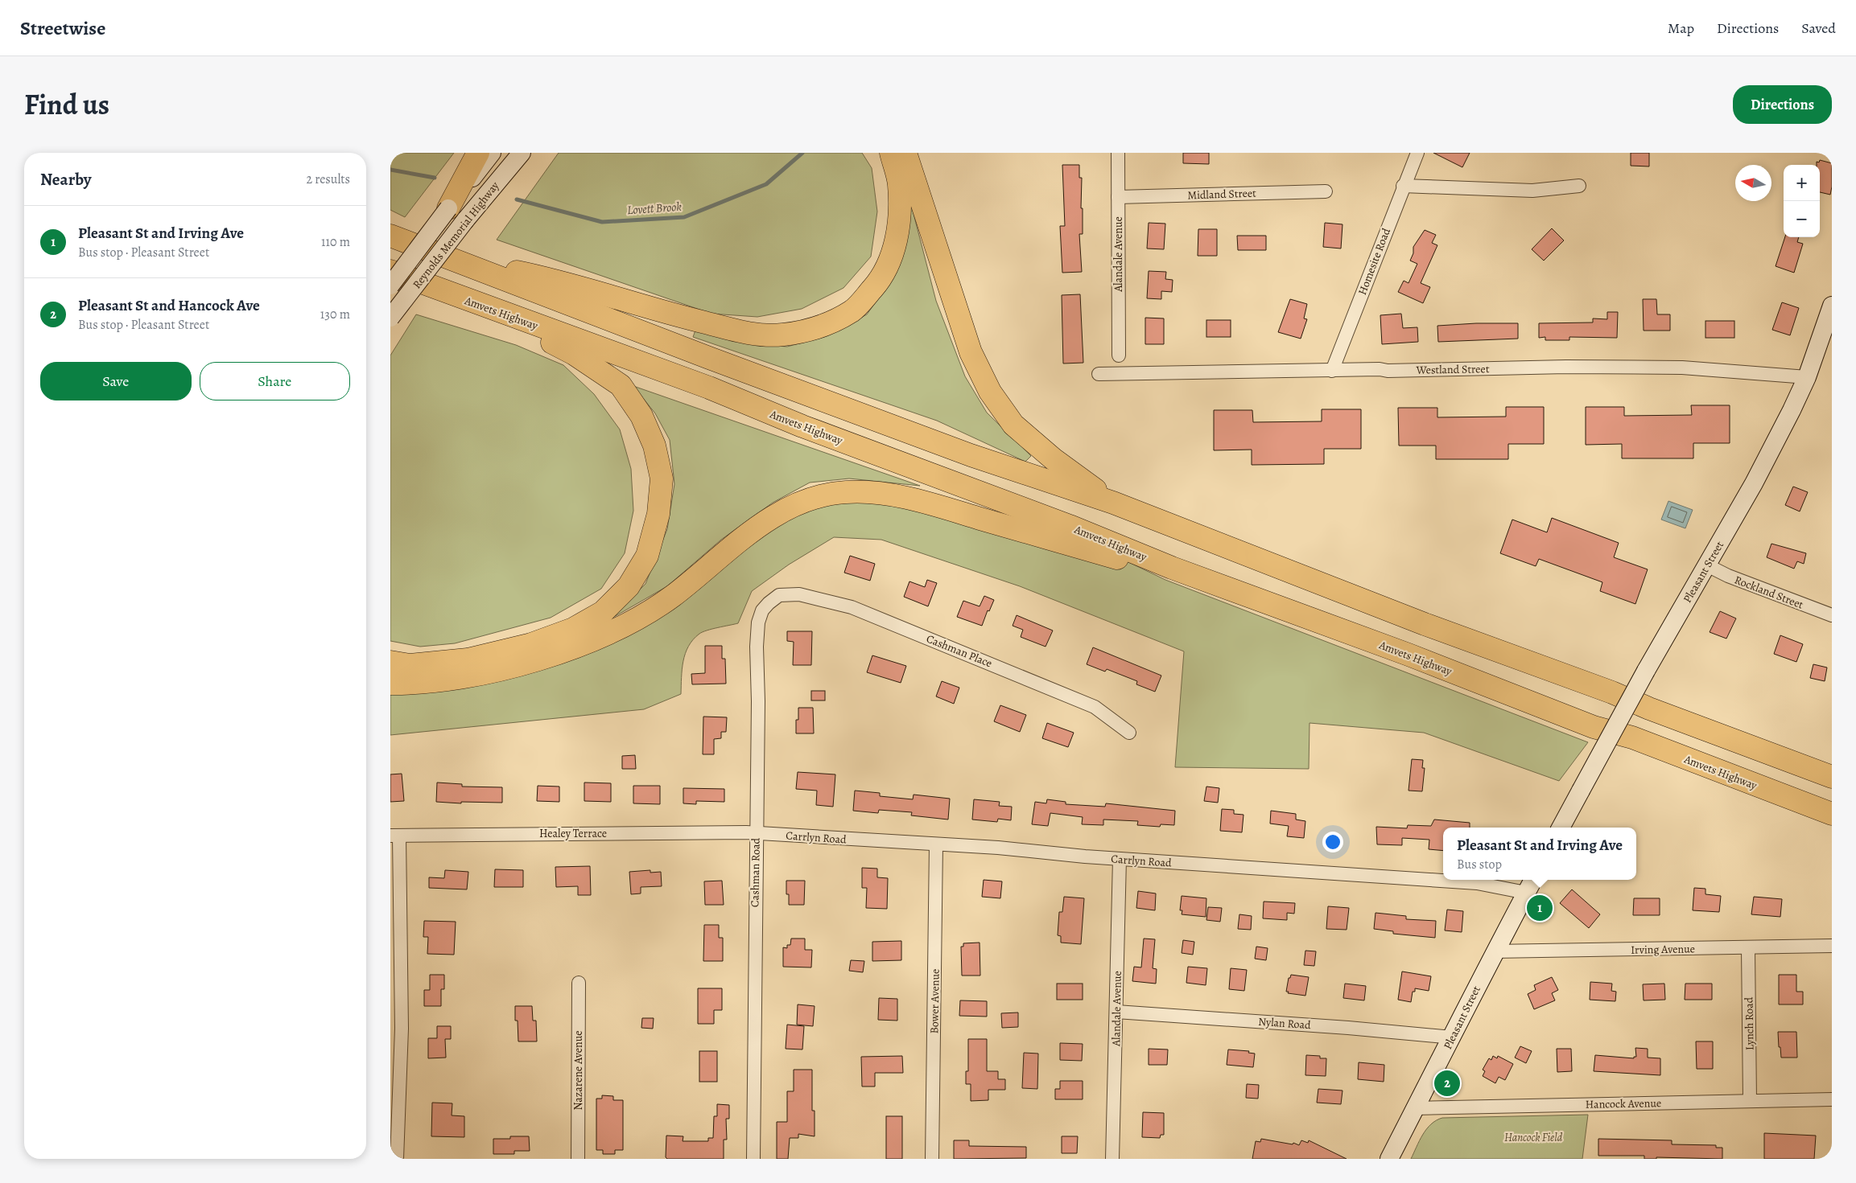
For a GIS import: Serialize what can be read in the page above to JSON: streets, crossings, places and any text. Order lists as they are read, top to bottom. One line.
{"streets":{"highway":["Amvets Highway"],"main road":["Reynolds Memorial Highway","Pleasant Street"],"street":["Midland Street","Alandale Avenue","Homesite Road","Westland Street","Rockland Street","Cashman Place","Healey Terrace","Carrlyn Road","Cashman Road","Irving Avenue","Bower Avenue","Nylan Road","Lynch Road","Nazarene Avenue","Hancock Avenue"]},"crossings":[["Midland Street","Alandale Avenue"],["Alandale Avenue","Carrlyn Road"],["Alandale Avenue","Nylan Road"],["Homesite Road","Westland Street"],["Westland Street","Pleasant Street"],["Pleasant Street","Rockland Street"],["Pleasant Street","Carrlyn Road"],["Pleasant Street","Irving Avenue"],["Pleasant Street","Nylan Road"],["Pleasant Street","Hancock Avenue"],["Cashman Place","Cashman Road"],["Healey Terrace","Carrlyn Road"],["Healey Terrace","Cashman Road"],["Carrlyn Road","Cashman Road"],["Carrlyn Road","Bower Avenue"],["Irving Avenue","Lynch Road"],["Lynch Road","Hancock Avenue"]],"water":["Lovett Brook"],"parks":["Hancock Field"],"north":"left","page":{"header":"Streetwise","nav":["Map","Directions","Saved"],"title":"Find us","buttons":["Directions",["Save","Share"]],"heading":["Nearby","2 results"],"map_buttons":["+","−"],"list":[{"mark":"1","name":"Pleasant St and Irving Ave","note":"Bus stop · Pleasant Street","value":"110 m"},{"mark":"2","name":"Pleasant St and Hancock Ave","note":"Bus stop · Pleasant Street","value":"130 m"}],"popup":["Pleasant St and Irving Ave","Bus stop"],"pins":["1","2"]}}
